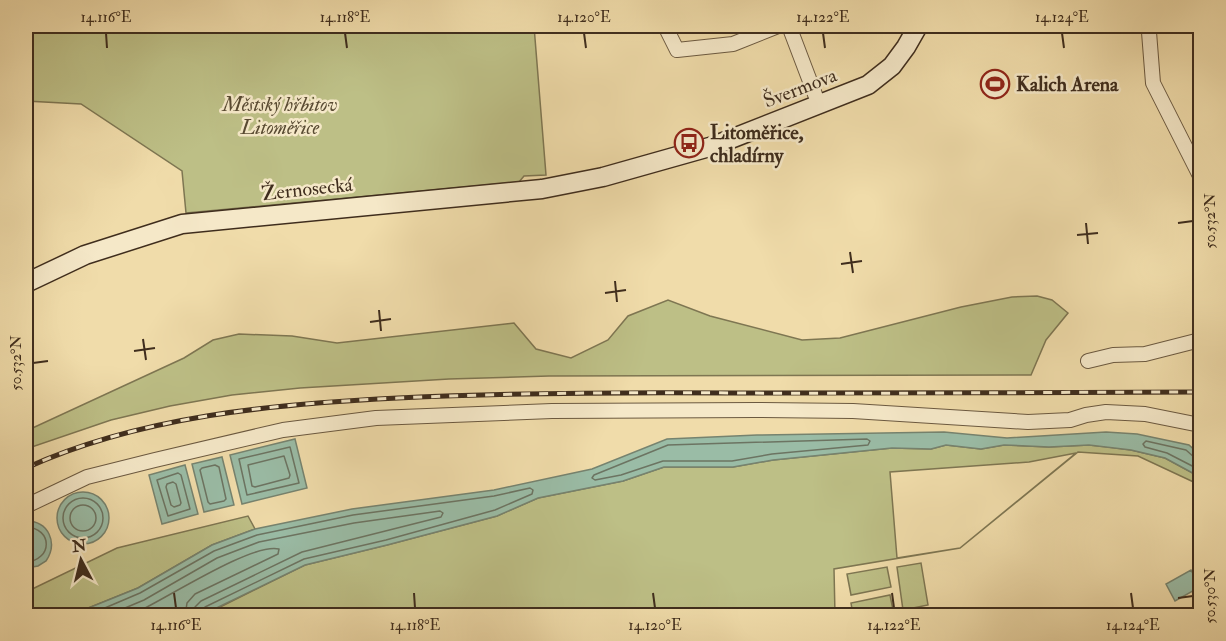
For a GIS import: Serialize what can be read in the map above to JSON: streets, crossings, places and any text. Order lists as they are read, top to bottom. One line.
{"streets":{"main road":["Švermova","Žernosecká"]},"crossings":[["Švermova","Žernosecká"]],"parks":["Městský hřbitov Litoměřice"],"places":{"sports":["Kalich Arena"],"bus stop":["Litoměřice, chladírny"]},"north":"top","coordinates":["14.116°E","14.118°E","14.120°E","14.122°E","14.124°E","50.532°N","50.530°N"]}
